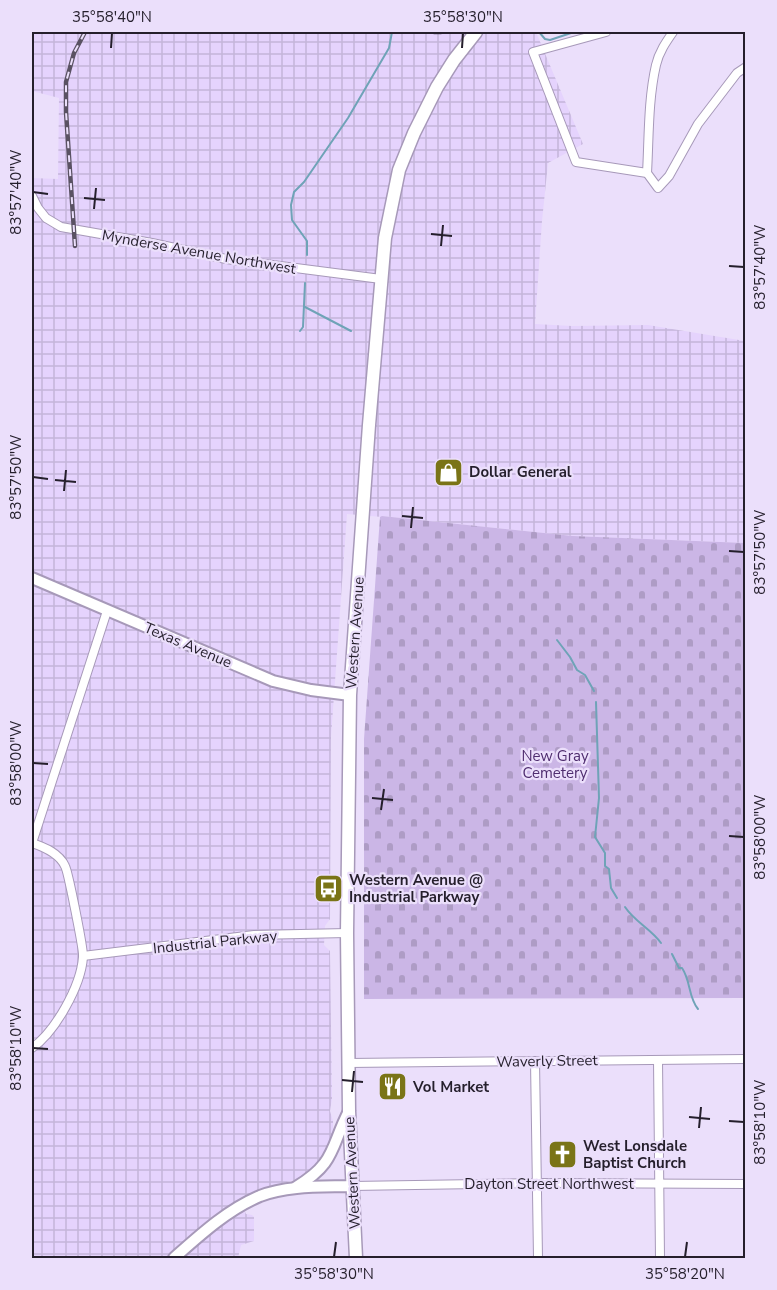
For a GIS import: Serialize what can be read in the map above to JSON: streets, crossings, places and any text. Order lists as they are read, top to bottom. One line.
{"streets":{"main road":["Western Avenue"],"street":["Mynderse Avenue Northwest","Texas Avenue","Industrial Parkway","Waverly Street","Dayton Street Northwest"]},"crossings":[["Mynderse Avenue Northwest","Western Avenue"],["Western Avenue","Texas Avenue"],["Western Avenue","Industrial Parkway"],["Western Avenue","Waverly Street"],["Western Avenue","Dayton Street Northwest"]],"parks":["New Gray Cemetery"],"places":{"shop":["Dollar General"],"bus stop":["Western Avenue @ Industrial Parkway"],"restaurant":["Vol Market"],"church":["West Lonsdale Baptist Church"]},"coordinates":["35°58'40\"N","35°58'30\"N","83°57'40\"W","83°57'50\"W","83°58'00\"W","83°58'10\"W","35°58'20\"N"]}
